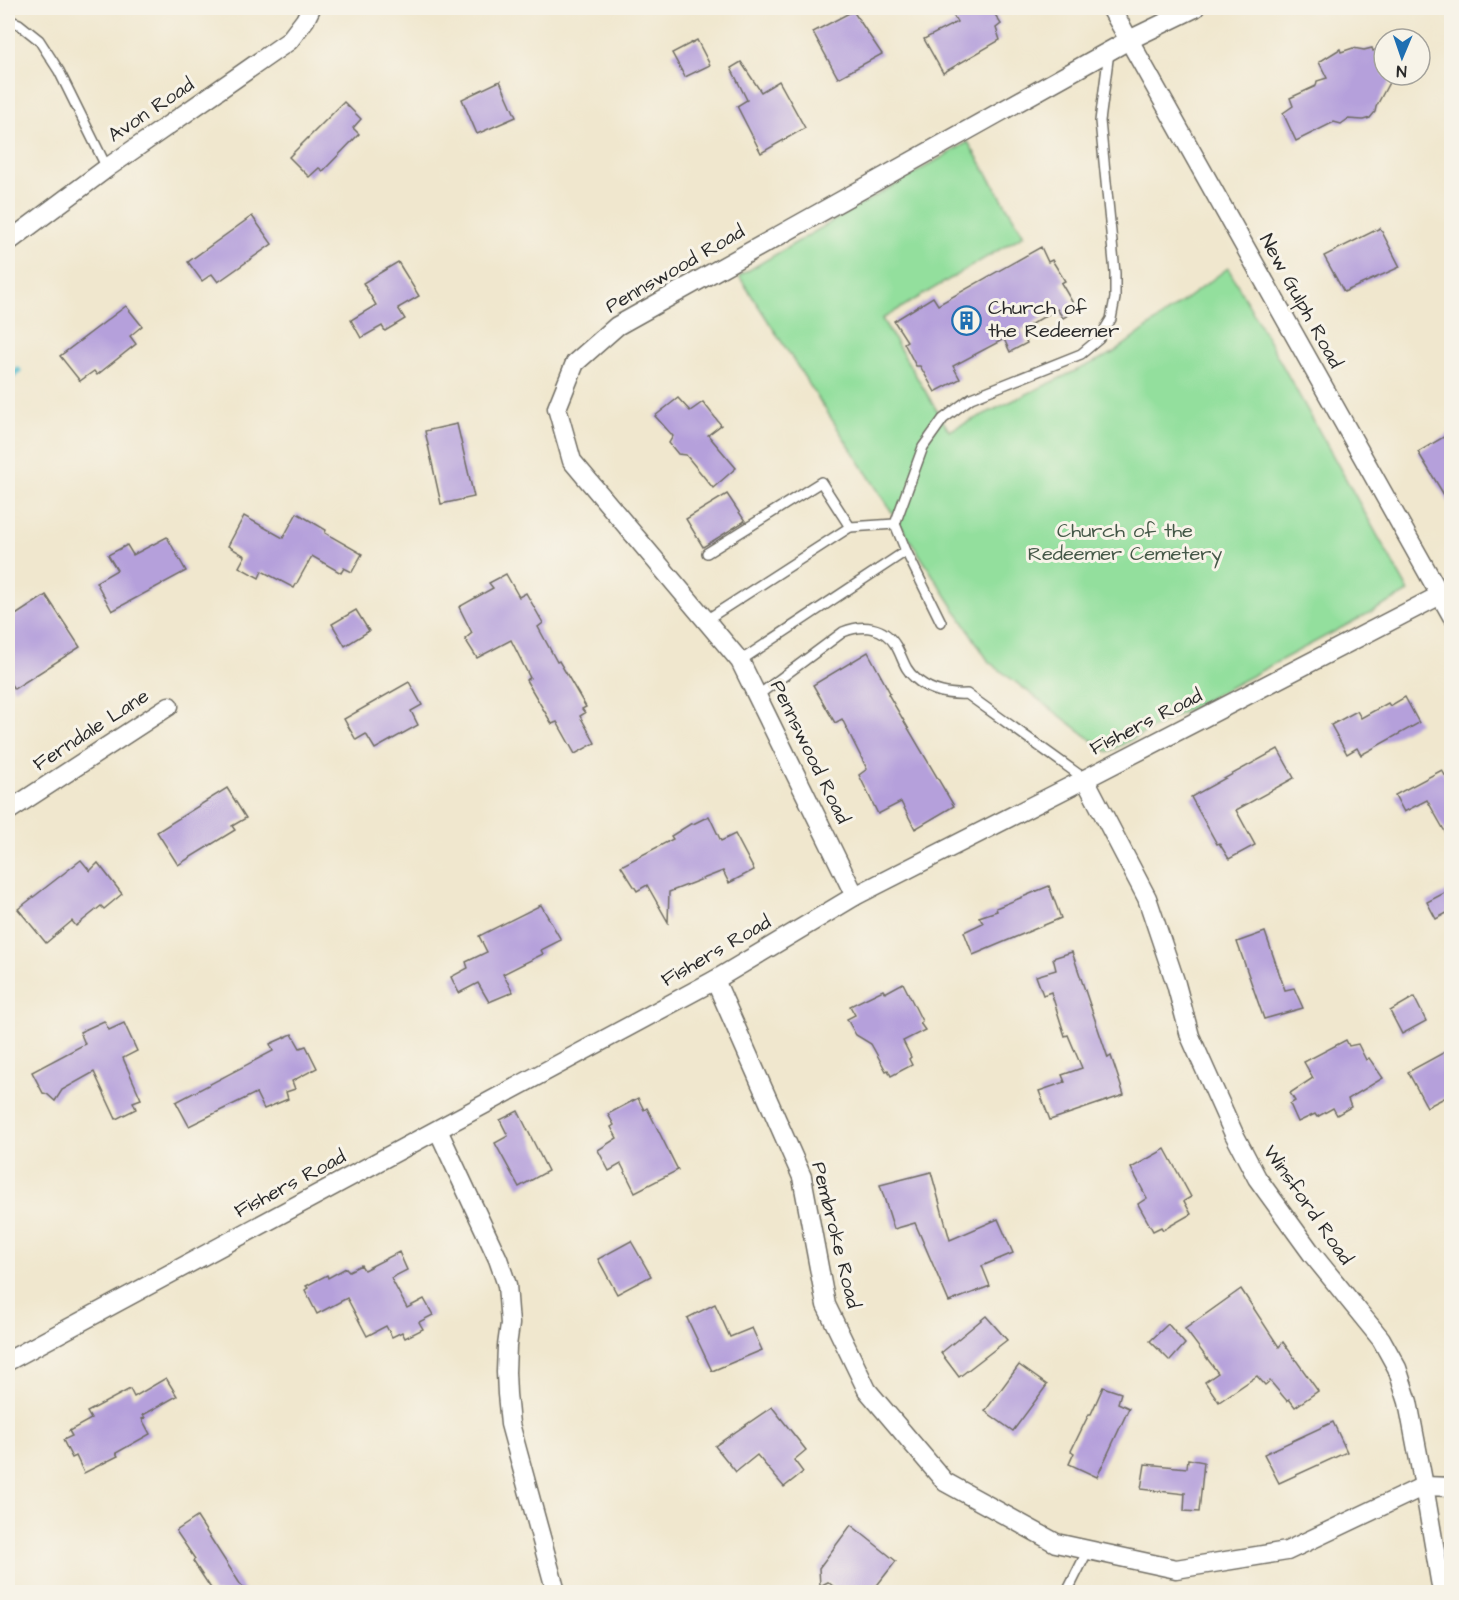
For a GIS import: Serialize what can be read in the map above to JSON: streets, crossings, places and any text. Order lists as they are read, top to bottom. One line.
{"streets":{"street":["Avon Road","Pennswood Road","New Gulph Road","Fishers Road","Ferndale Lane","Winsford Road","Pembroke Road"]},"crossings":[["Pennswood Road","New Gulph Road"],["Pennswood Road","Fishers Road"],["New Gulph Road","Fishers Road"],["Fishers Road","Winsford Road"],["Fishers Road","Pembroke Road"],["Winsford Road","Pembroke Road"]],"parks":["Church of the Redeemer Cemetery"],"places":{"building":["Church of the Redeemer"]},"north":"bottom"}
